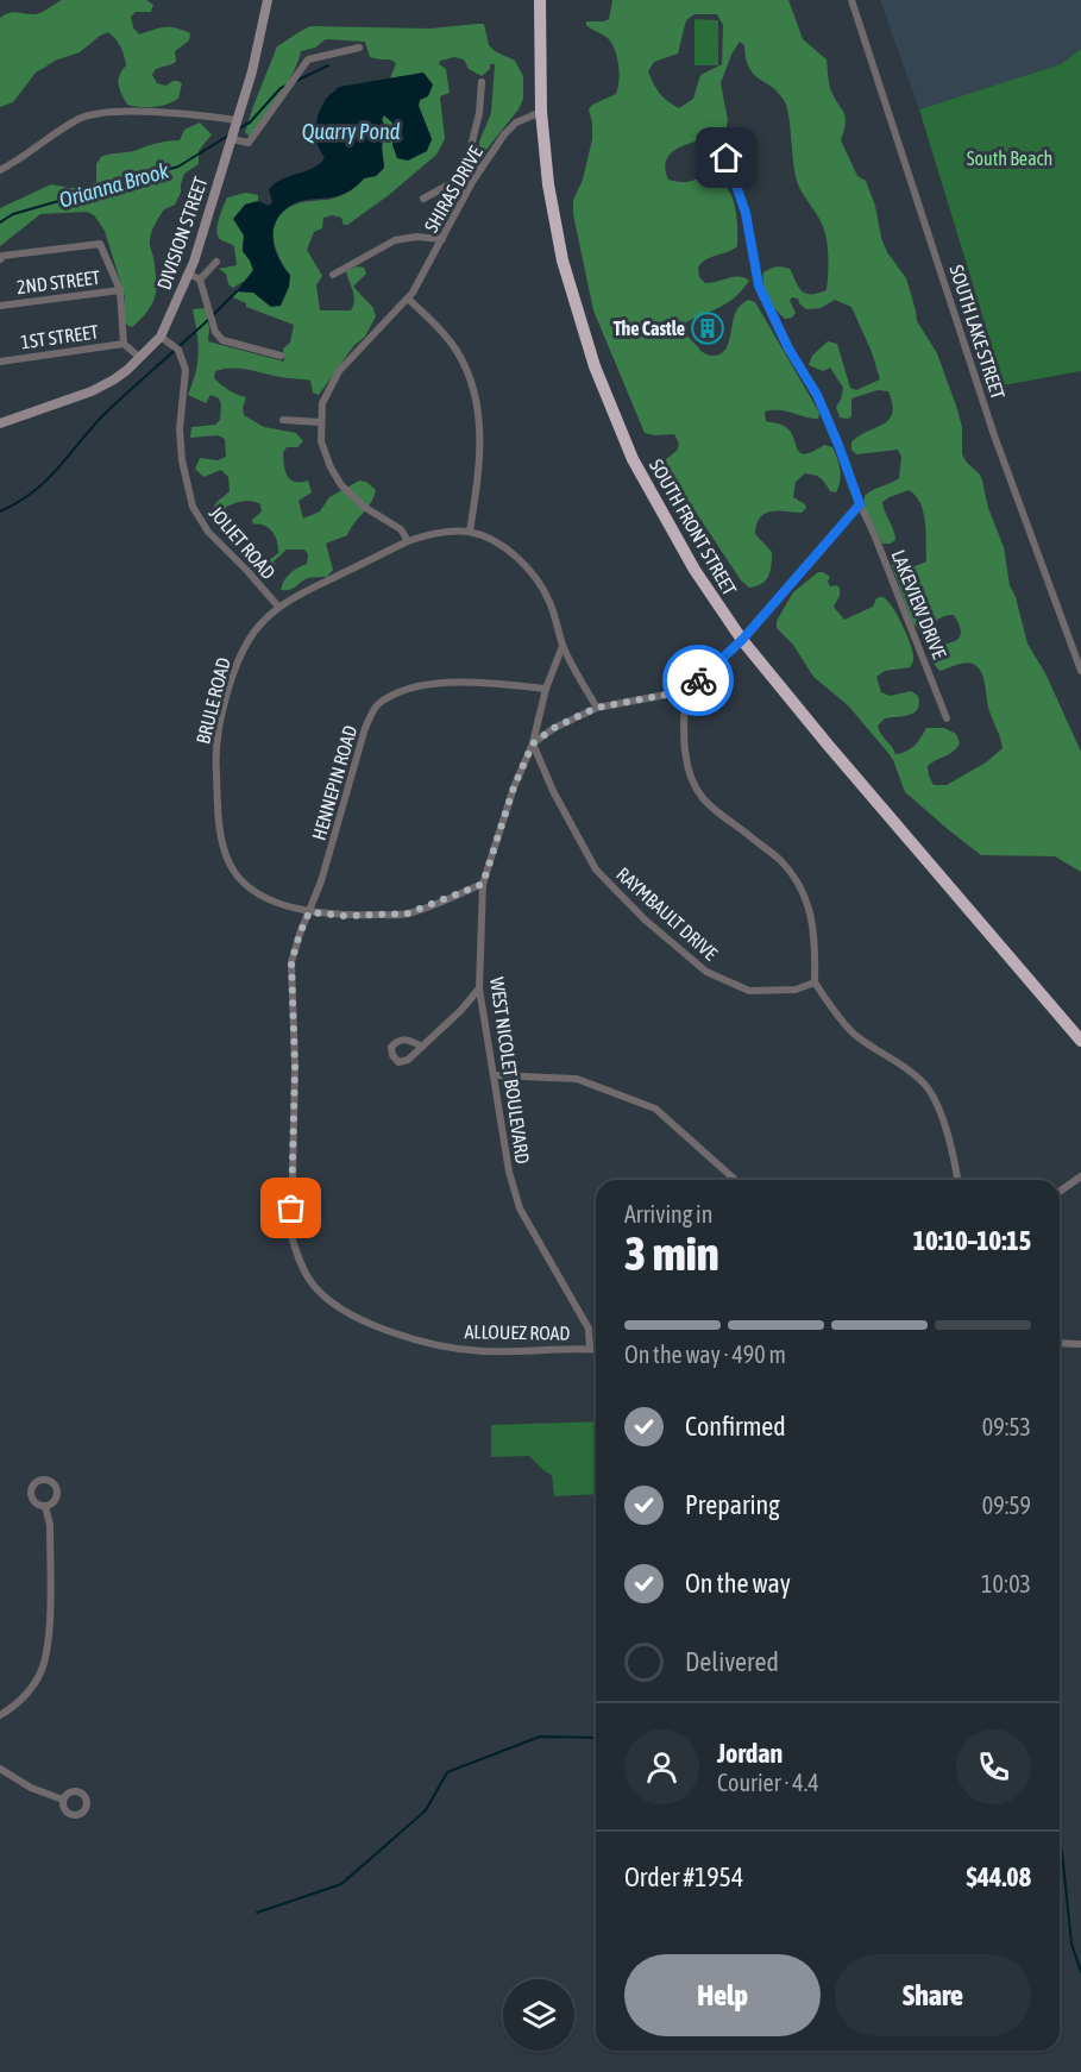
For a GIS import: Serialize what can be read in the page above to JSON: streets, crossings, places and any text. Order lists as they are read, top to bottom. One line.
{"streets":{"highway":["SOUTH FRONT STREET"],"street":["SHIRAS DRIVE","DIVISION STREET","2ND STREET","SOUTH LAKE STREET","1ST STREET","JOLIET ROAD","LAKEVIEW DRIVE","BRULE ROAD","HENNEPIN ROAD","RAYMBAULT DRIVE","WEST NICOLET BOULEVARD","ALLOUEZ ROAD"]},"crossings":[["SHIRAS DRIVE","SOUTH FRONT STREET"],["DIVISION STREET","JOLIET ROAD"],["JOLIET ROAD","BRULE ROAD"],["BRULE ROAD","HENNEPIN ROAD"],["BRULE ROAD","WEST NICOLET BOULEVARD"],["BRULE ROAD","ALLOUEZ ROAD"],["HENNEPIN ROAD","WEST NICOLET BOULEVARD"],["HENNEPIN ROAD","ALLOUEZ ROAD"],["RAYMBAULT DRIVE","WEST NICOLET BOULEVARD"],["WEST NICOLET BOULEVARD","ALLOUEZ ROAD"]],"water":["Quarry Pond","Orianna Brook"],"parks":["South Beach"],"places":{"building":["The Castle"]},"page":{"heading":["3 min","Arriving in","10:10–10:15"],"panel":["Jordan","Courier · 4.4","Order #1954","$44.08"],"bar":"On the way · 490 m","list":[["Confirmed","09:53"],["Preparing","09:59"],["On the way","10:03"],"Delivered"],"buttons":["Help","Share"]}}
